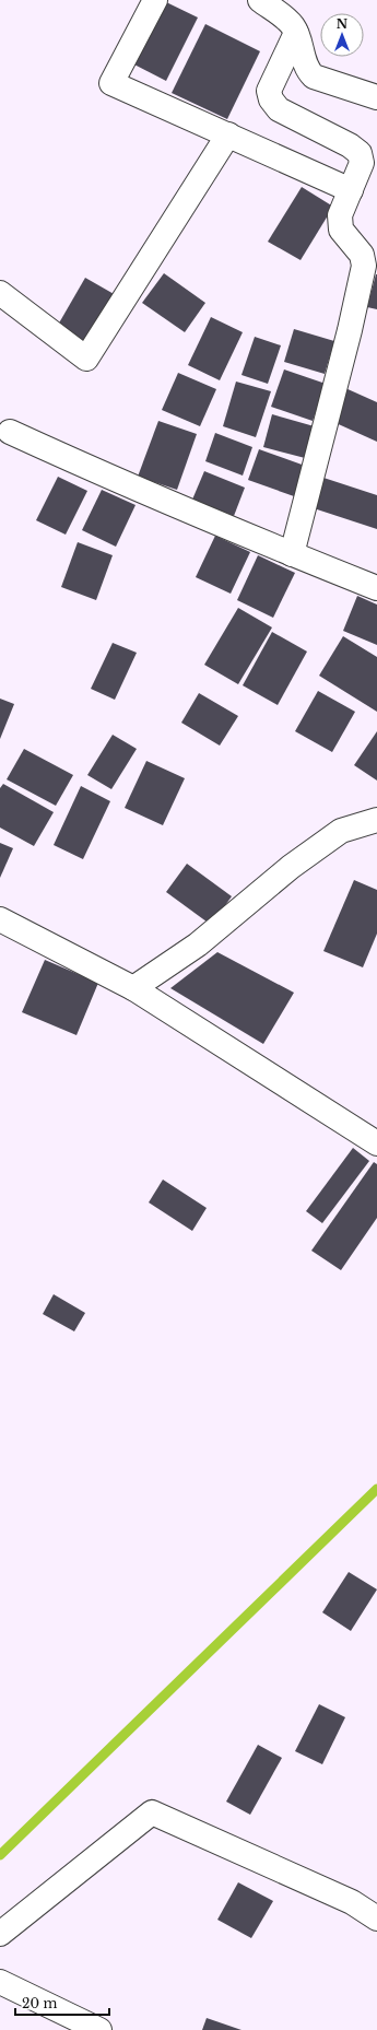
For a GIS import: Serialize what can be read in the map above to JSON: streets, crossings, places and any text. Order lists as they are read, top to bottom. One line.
{"scale_bar":"20 m","north":"top"}
